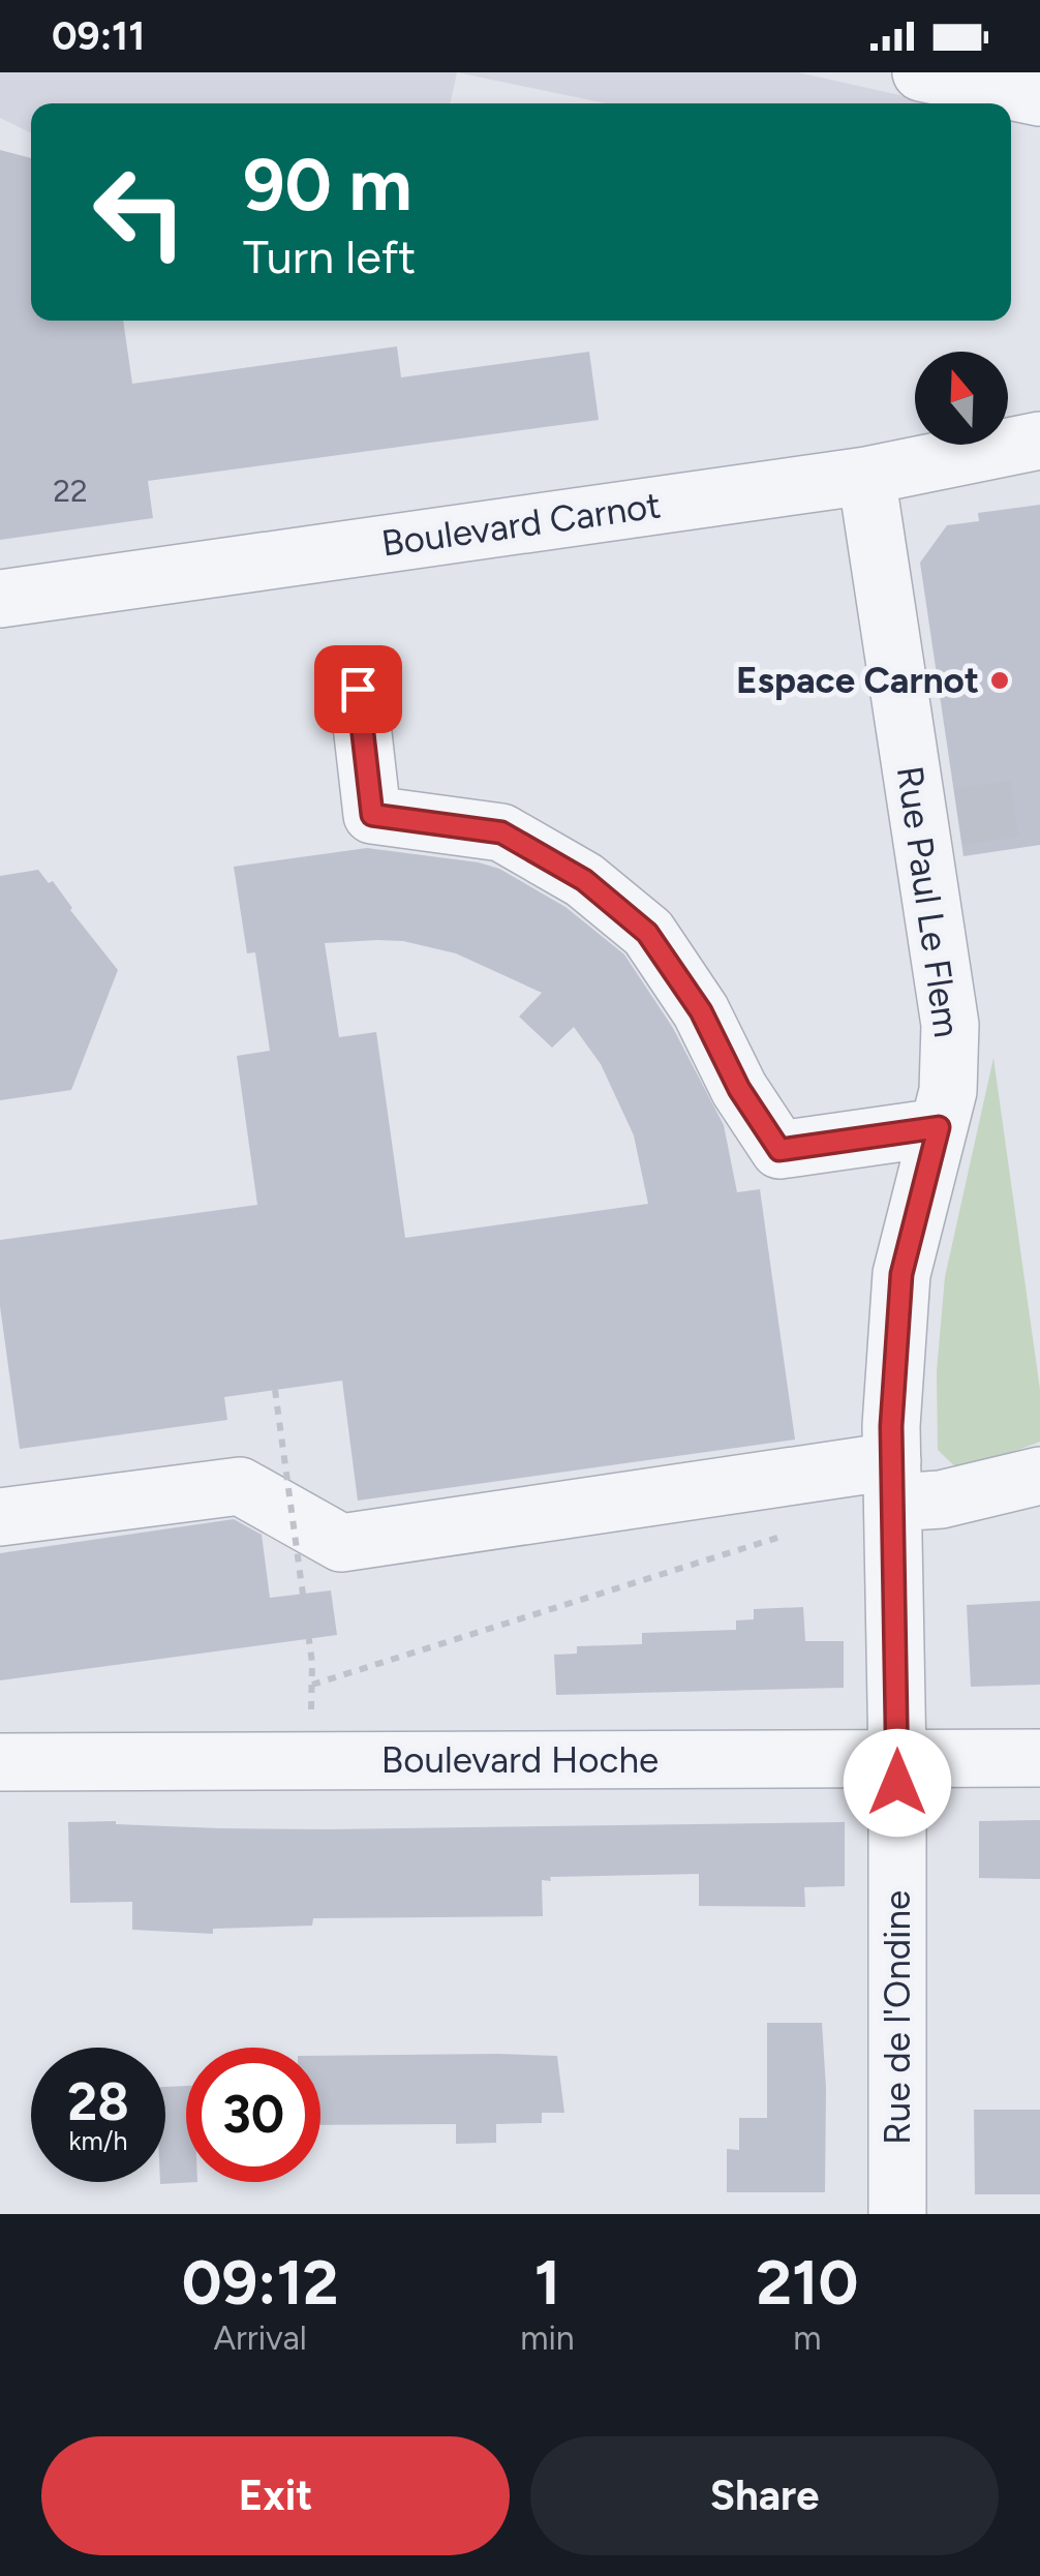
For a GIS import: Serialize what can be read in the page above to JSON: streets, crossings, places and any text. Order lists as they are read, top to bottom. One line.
{"streets":{"street":["Boulevard Carnot","Rue Paul Le Flem","Boulevard Hoche","Rue de l'Ondine"]},"crossings":[["Boulevard Carnot","Rue Paul Le Flem"],["Rue Paul Le Flem","Boulevard Hoche"],["Rue Paul Le Flem","Rue de l'Ondine"],["Boulevard Hoche","Rue de l'Ondine"]],"places":["Espace Carnot"],"house_numbers":["22"],"north":"top","page":{"status":"09:11","turn":["90 m","Turn left"],"speed":"28 km/h","limit":"30","eta":["09:12","Arrival","1","min","210","m"],"buttons":["Exit","Share"]}}
